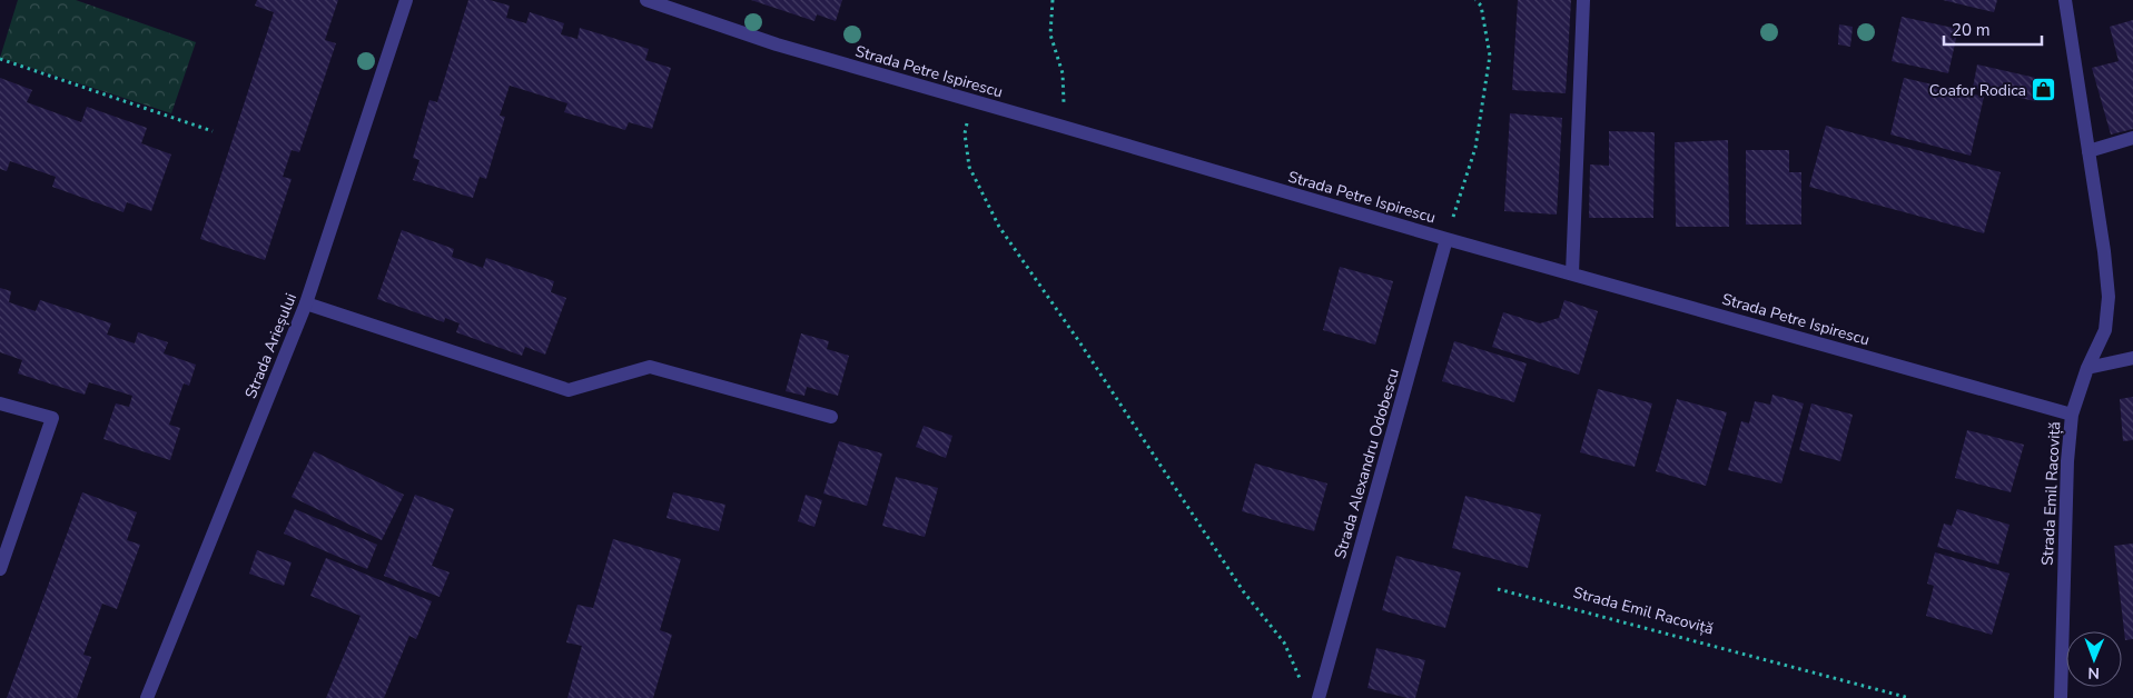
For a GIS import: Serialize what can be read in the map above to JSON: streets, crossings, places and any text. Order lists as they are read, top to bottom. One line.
{"streets":{"street":["Strada Petre Ispirescu","Strada Arieșului","Strada Alexandru Odobescu","Strada Emil Racoviță"]},"crossings":[["Strada Petre Ispirescu","Strada Alexandru Odobescu"],["Strada Petre Ispirescu","Strada Emil Racoviță"]],"places":{"shop":["Coafor Rodica"]},"scale_bar":"20 m","north":"bottom"}
